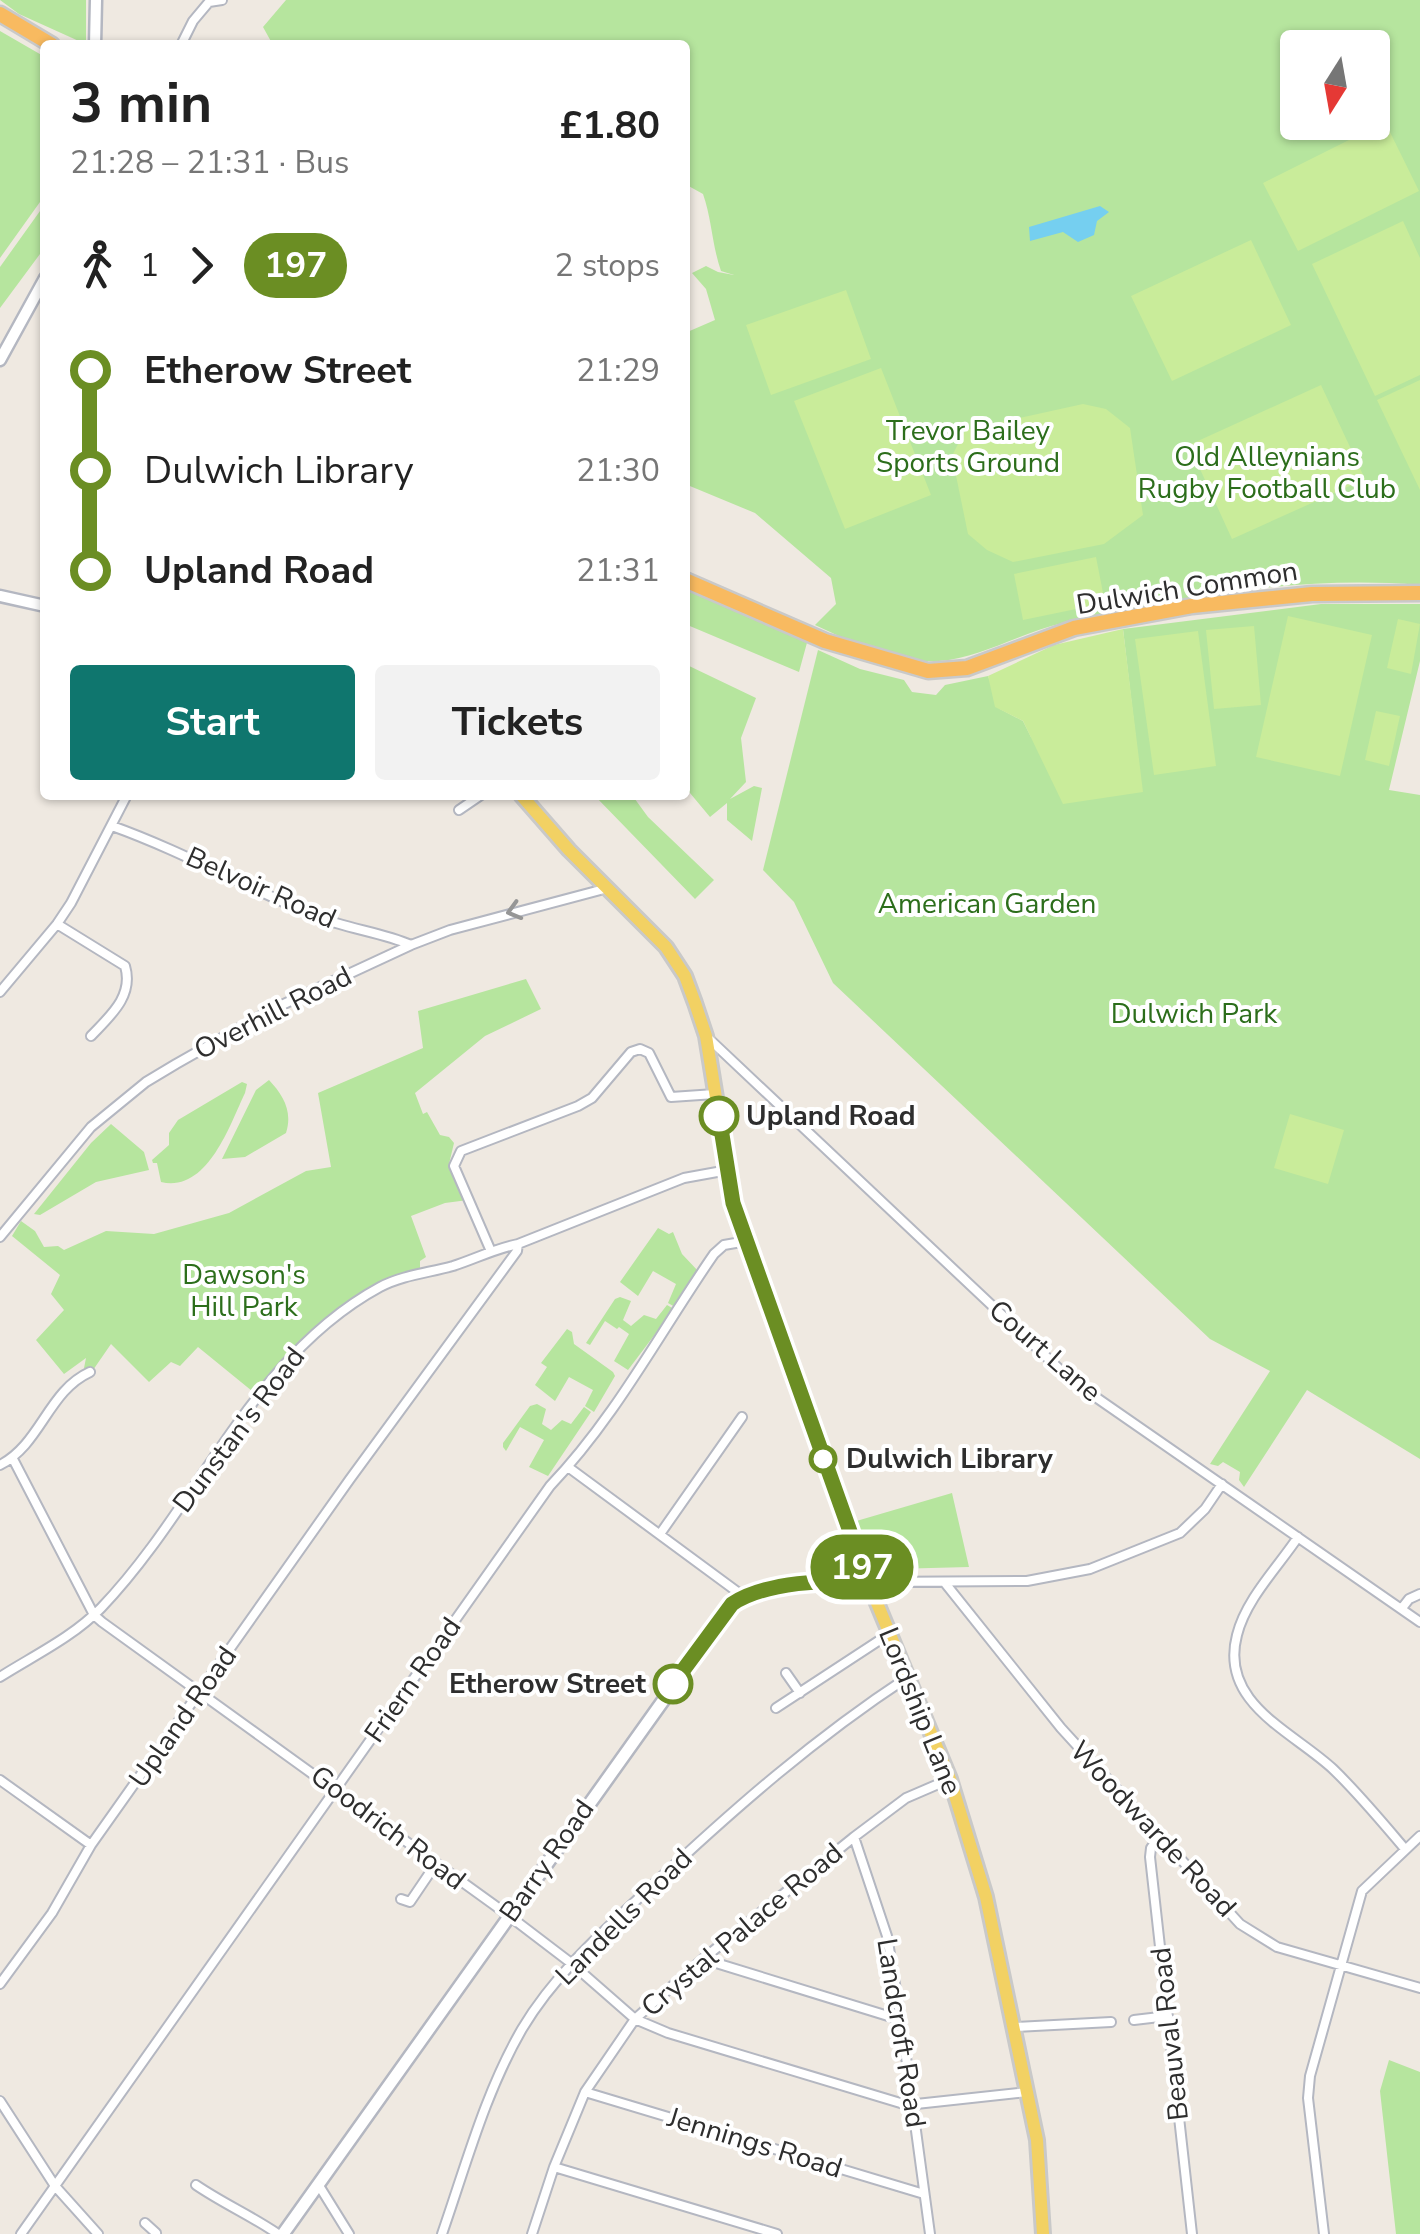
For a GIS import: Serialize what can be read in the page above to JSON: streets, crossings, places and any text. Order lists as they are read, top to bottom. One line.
{"streets":{"highway":["Dulwich Common"],"main road":["Lordship Lane","Barry Road"],"street":["Belvoir Road","Overhill Road","Court Lane","Dunstan's Road","Friern Road","Upland Road","Goodrich Road","Woodwarde Road","Landells Road","Crystal Palace Road","Landcroft Road","Beauval Road","Jennings Road"]},"crossings":[["Belvoir Road","Overhill Road"],["Overhill Road","Lordship Lane"],["Court Lane","Lordship Lane"],["Dunstan's Road","Upland Road"],["Dunstan's Road","Goodrich Road"],["Friern Road","Lordship Lane"],["Friern Road","Goodrich Road"],["Lordship Lane","Goodrich Road"],["Lordship Lane","Landells Road"],["Lordship Lane","Crystal Palace Road"],["Upland Road","Goodrich Road"],["Goodrich Road","Barry Road"],["Goodrich Road","Landells Road"],["Goodrich Road","Crystal Palace Road"],["Goodrich Road","Landcroft Road"],["Woodwarde Road","Beauval Road"],["Crystal Palace Road","Landcroft Road"],["Crystal Palace Road","Jennings Road"],["Landcroft Road","Jennings Road"]],"parks":["Trevor Bailey Sports Ground","Old Alleynians Rugby Football Club","American Garden","Dulwich Park","Dawson's Hill Park"],"places":["Upland Road","Dulwich Library","Etherow Street"],"lines":["bus line 197"],"north":"bottom","page":{"on_map":"197","heading":["3 min","21:28 – 21:31 · Bus","£1.80"],"legs":["1","197","2 stops"],"list":[{"name":"Etherow Street","value":"21:29"},{"name":"Dulwich Library","value":"21:30"},{"name":"Upland Road","value":"21:31"}],"buttons":["Start","Tickets"]}}
